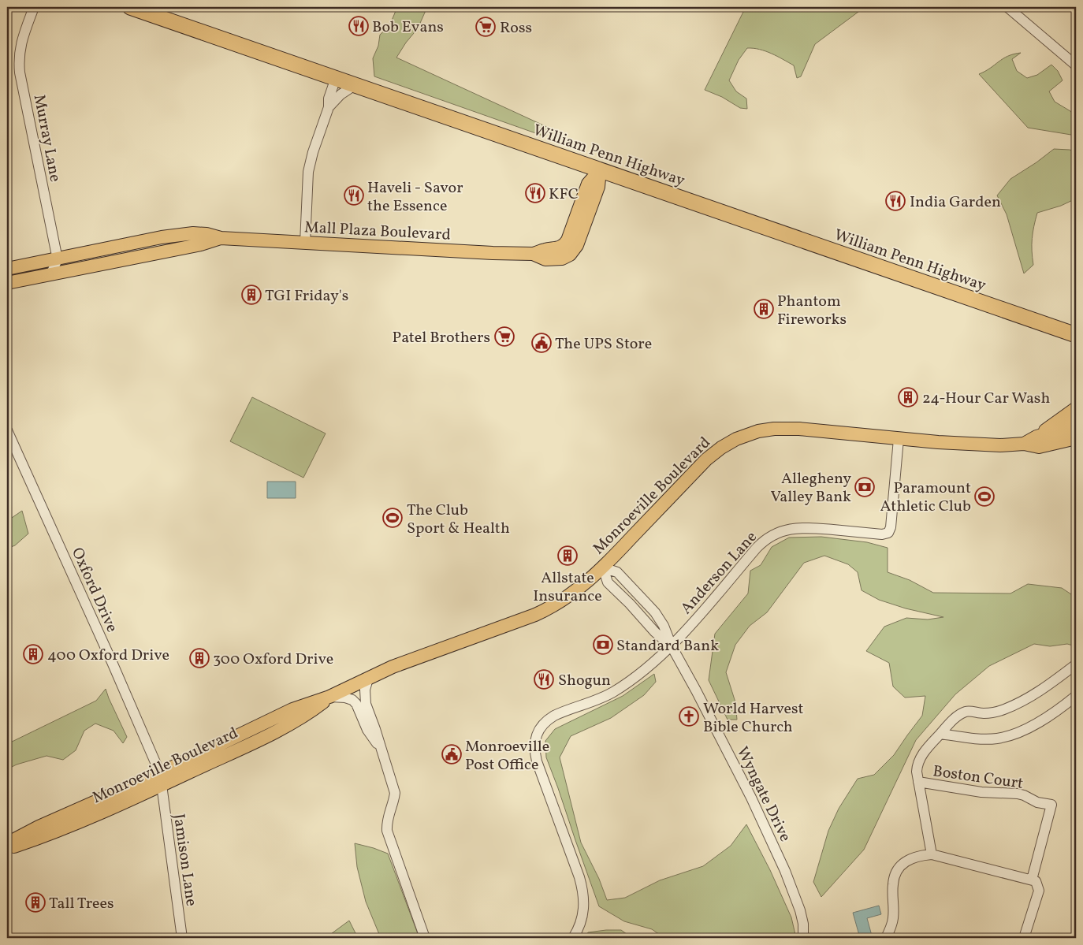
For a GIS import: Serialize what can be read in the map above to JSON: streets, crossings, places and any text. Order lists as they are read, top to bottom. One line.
{"streets":{"highway":["William Penn Highway"],"main road":["Mall Plaza Boulevard","Monroeville Boulevard"],"street":["Murray Lane","Anderson Lane","Oxford Drive","Boston Court","Wyngate Drive","Jamison Lane"]},"crossings":[["Murray Lane","Mall Plaza Boulevard"],["William Penn Highway","Mall Plaza Boulevard"],["Monroeville Boulevard","Anderson Lane"],["Monroeville Boulevard","Oxford Drive"],["Monroeville Boulevard","Wyngate Drive"],["Monroeville Boulevard","Jamison Lane"],["Anderson Lane","Wyngate Drive"],["Oxford Drive","Jamison Lane"]],"places":{"restaurant":["Bob Evans","KFC","Haveli - Savor the Essence","India Garden","Shogun"],"supermarket":["Ross","Patel Brothers"],"building":["TGI Friday's","Phantom Fireworks","24-Hour Car Wash","Allstate Insurance","400 Oxford Drive","300 Oxford Drive","Tall Trees"],"public building":["The UPS Store","Monroeville Post Office"],"bank":["Allegheny Valley Bank","Standard Bank"],"sports":["Paramount Athletic Club","The Club Sport & Health"],"church":["World Harvest Bible Church"]}}
